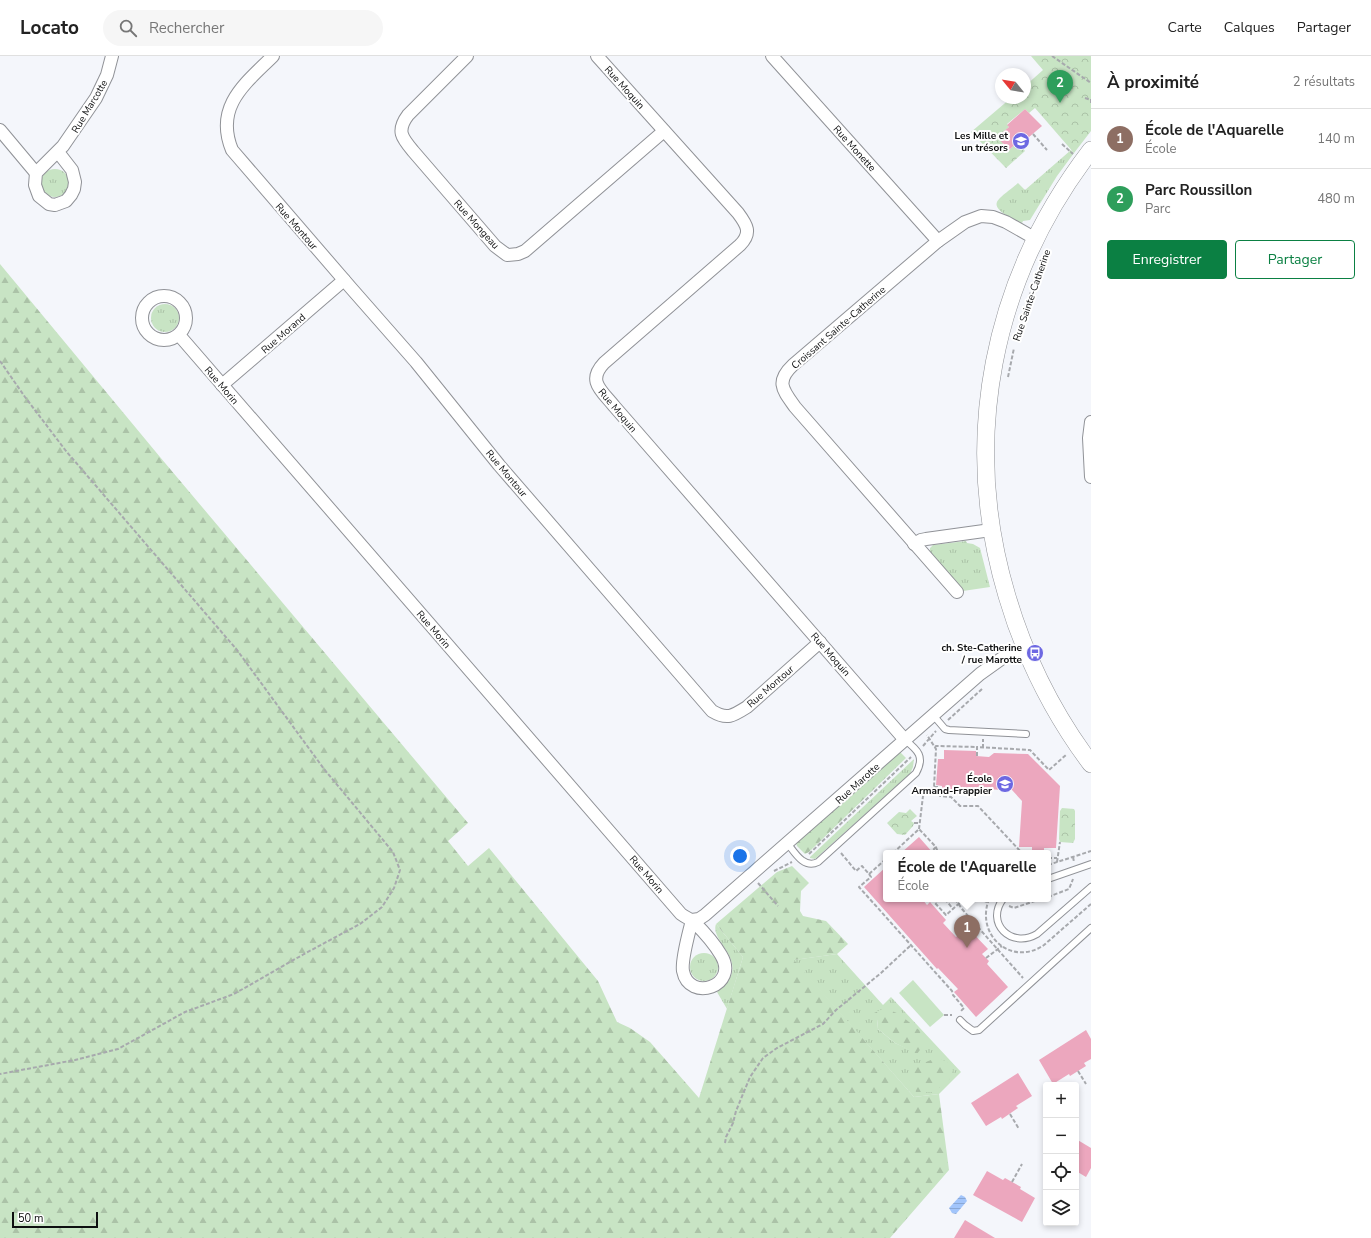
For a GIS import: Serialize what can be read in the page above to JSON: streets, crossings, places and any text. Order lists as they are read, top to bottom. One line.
{"streets":{"street":["Rue Moquin","Rue Marcotte","Rue Monette","Rue Mongeau","Rue Montour","Rue Sainte-Catherine","Croissant Sainte-Catherine","Rue Morand","Rue Morin","Rue Marotte"]},"crossings":[["Rue Moquin","Rue Mongeau"],["Rue Moquin","Rue Montour"],["Rue Moquin","Rue Marotte"],["Rue Monette","Croissant Sainte-Catherine"],["Rue Montour","Rue Morand"],["Rue Sainte-Catherine","Croissant Sainte-Catherine"],["Rue Sainte-Catherine","Rue Marotte"],["Rue Morand","Rue Morin"],["Rue Morin","Rue Marotte"]],"places":{"school or university":["Les Mille et un trésors","École Armand-Frappier"],"bus stop":["ch. Ste-Catherine / rue Marotte"]},"scale_bar":"50 m","north":"top left","page":{"header":"Locato","search":"Rechercher","nav":["Carte","Calques","Partager"],"heading":["À proximité","2 résultats"],"pins":["2","1"],"list":[{"mark":"1","name":"École de l'Aquarelle","note":"École","value":"140 m"},{"mark":"2","name":"Parc Roussillon","note":"Parc","value":"480 m"}],"buttons":["Enregistrer","Partager"],"popup":["École de l'Aquarelle","École"],"map_buttons":["+","−"],"scale":"50 m"}}
